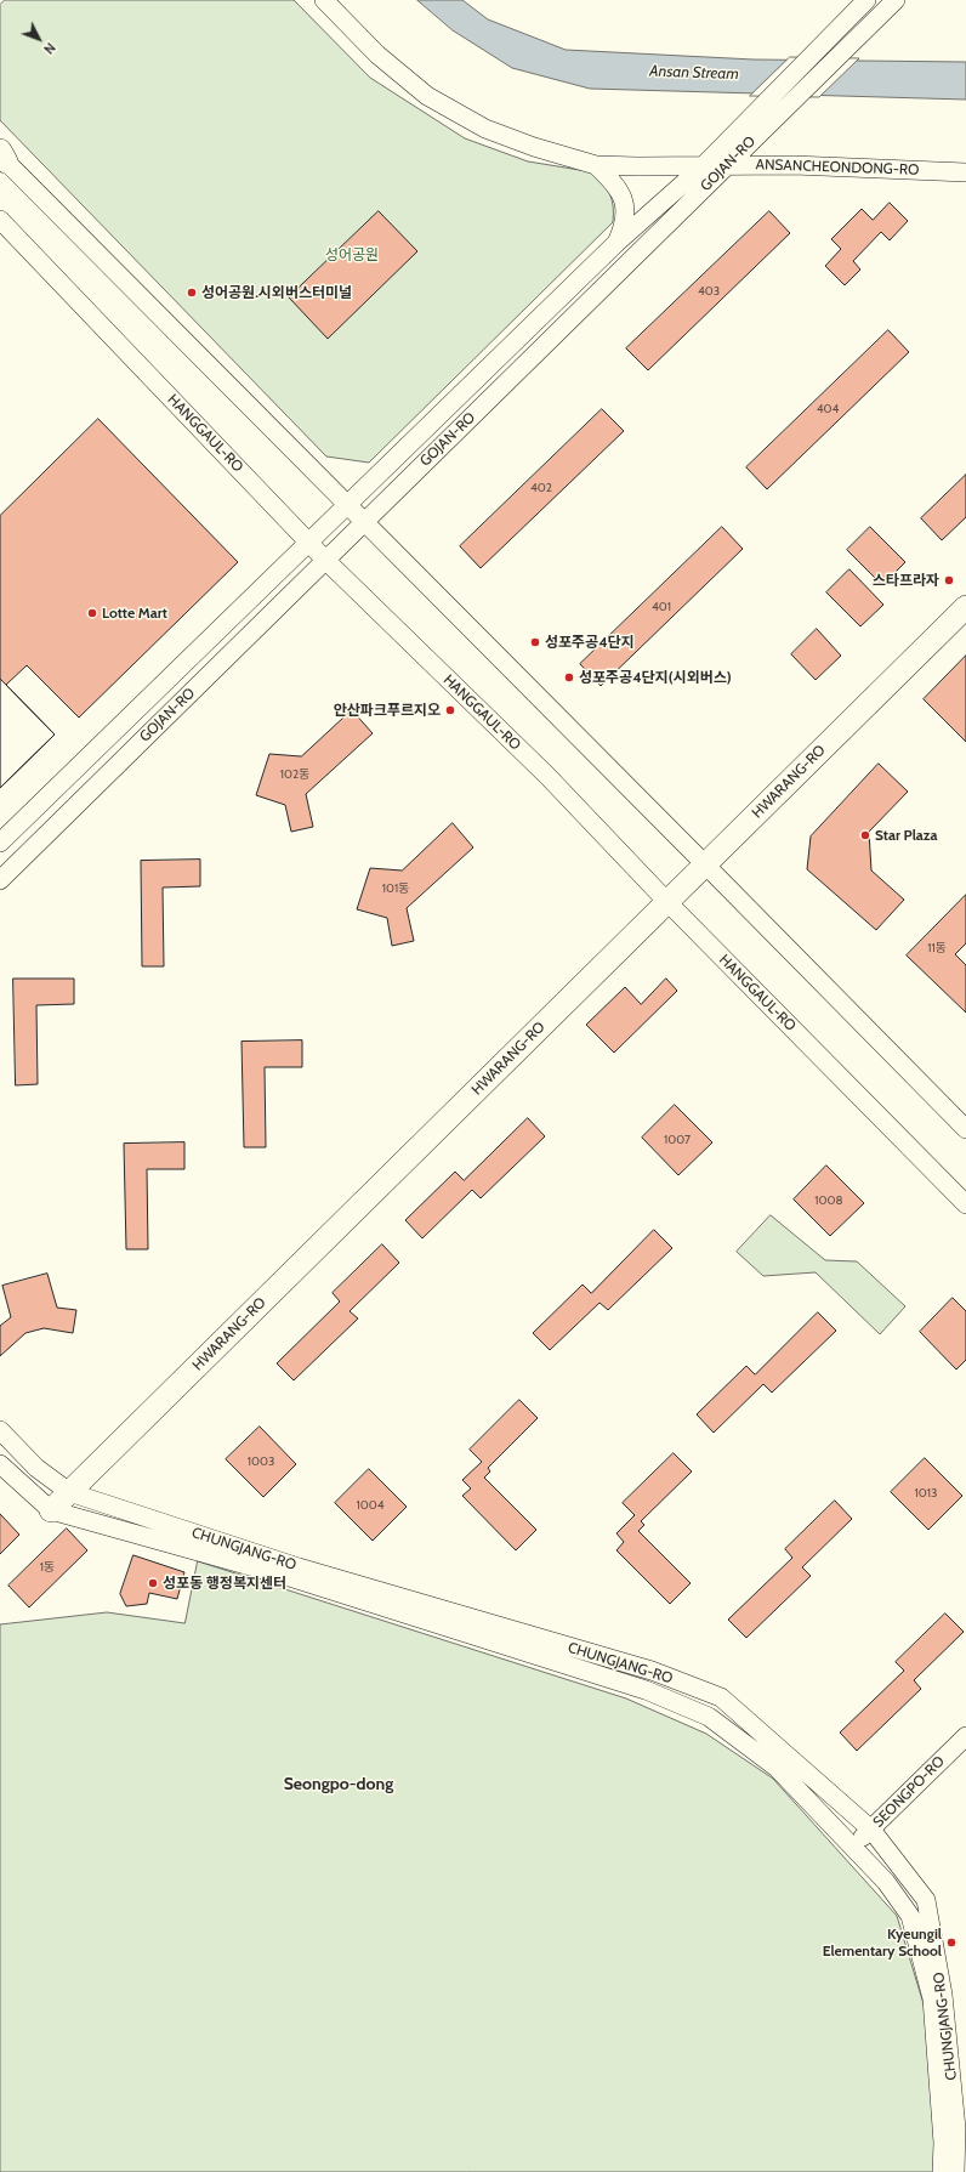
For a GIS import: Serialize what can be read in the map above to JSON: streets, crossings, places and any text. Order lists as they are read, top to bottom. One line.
{"streets":{"main road":["HWARANG-RO"],"street":["GOJAN-RO","ANSANCHEONDONG-RO","HANGGAUL-RO","CHUNGJANG-RO","SEONGPO-RO"]},"crossings":[["GOJAN-RO","ANSANCHEONDONG-RO"],["GOJAN-RO","HANGGAUL-RO"],["HANGGAUL-RO","HWARANG-RO"],["HWARANG-RO","CHUNGJANG-RO"],["CHUNGJANG-RO","SEONGPO-RO"]],"districts":["Seongpo-dong"],"water":["Ansan Stream"],"parks":["성어공원"],"places":["성어공원.시외버스터미널","스타프라자","Lotte Mart","성포주공4단지","성포주공4단지(시외버스)","안산파크푸르지오","Star Plaza","성포동 행정복지센터","Kyeungil Elementary School"],"house_numbers":["403","404","402","401","102동","101동","11동","1007","1008","1003","1013","1004","1동"],"north":"bottom right"}
